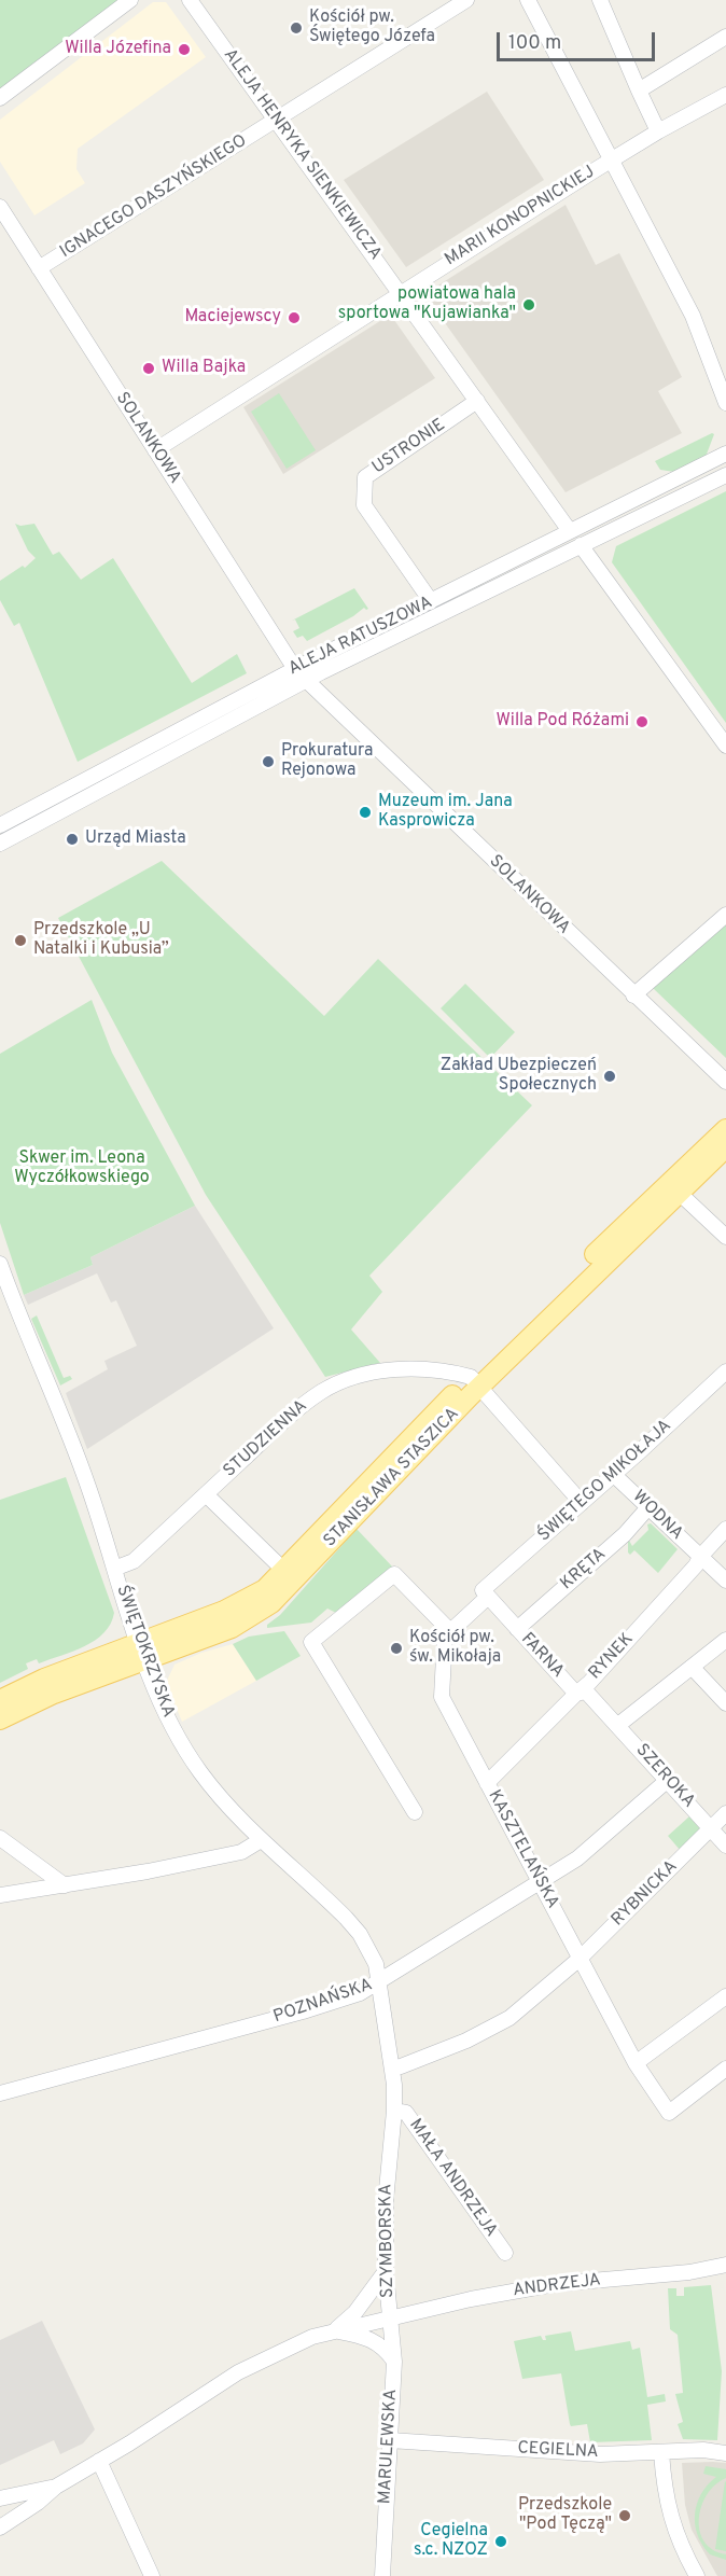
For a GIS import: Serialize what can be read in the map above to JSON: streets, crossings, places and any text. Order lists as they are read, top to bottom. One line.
{"streets":{"main road":["STANISŁAWA STASZICA"],"street":["ALEJA HENRYKA SIENKIEWICZA","IGNACEGO DASZYŃSKIEGO","MARII KONOPNICKIEJ","SOLANKOWA","USTRONIE","ALEJA RATUSZOWA","STUDZIENNA","ŚWIĘTEGO MIKOŁAJA","WODNA","KRĘTA","ŚWIĘTOKRZYSKA","FARNA","RYNEK","SZEROKA","KASZTELAŃSKA","RYBNICKA","POZNAŃSKA","MAŁA ANDRZEJA","SZYMBORSKA","ANDRZEJA","MARULEWSKA","CEGIELNA"]},"crossings":[["ALEJA HENRYKA SIENKIEWICZA","IGNACEGO DASZYŃSKIEGO"],["ALEJA HENRYKA SIENKIEWICZA","MARII KONOPNICKIEJ"],["ALEJA HENRYKA SIENKIEWICZA","USTRONIE"],["ALEJA HENRYKA SIENKIEWICZA","ALEJA RATUSZOWA"],["IGNACEGO DASZYŃSKIEGO","SOLANKOWA"],["MARII KONOPNICKIEJ","SOLANKOWA"],["SOLANKOWA","ALEJA RATUSZOWA"],["USTRONIE","ALEJA RATUSZOWA"],["STUDZIENNA","STANISŁAWA STASZICA"],["STUDZIENNA","ŚWIĘTOKRZYSKA"],["STANISŁAWA STASZICA","ŚWIĘTOKRZYSKA"],["ŚWIĘTEGO MIKOŁAJA","WODNA"],["ŚWIĘTEGO MIKOŁAJA","FARNA"],["ŚWIĘTEGO MIKOŁAJA","KASZTELAŃSKA"],["WODNA","KRĘTA"],["WODNA","RYNEK"],["KRĘTA","FARNA"],["ŚWIĘTOKRZYSKA","POZNAŃSKA"],["ŚWIĘTOKRZYSKA","SZYMBORSKA"],["FARNA","RYNEK"],["RYNEK","SZEROKA"],["SZEROKA","RYBNICKA"],["SZEROKA","POZNAŃSKA"],["KASZTELAŃSKA","RYBNICKA"],["KASZTELAŃSKA","POZNAŃSKA"],["RYBNICKA","SZYMBORSKA"],["POZNAŃSKA","SZYMBORSKA"],["MAŁA ANDRZEJA","SZYMBORSKA"],["SZYMBORSKA","ANDRZEJA"],["SZYMBORSKA","MARULEWSKA"],["ANDRZEJA","MARULEWSKA"],["MARULEWSKA","CEGIELNA"]],"parks":["Skwer im. Leona Wyczółkowskiego"],"places":["Kościół pw. Świętego Józefa","Willa Józefina","powiatowa hala sportowa \"Kujawianka\"","Maciejewscy","Willa Bajka","Willa Pod Różami","Prokuratura Rejonowa","Muzeum im. Jana Kasprowicza","Urząd Miasta","Przedszkole „U Natalki i Kubusia”","Zakład Ubezpieczeń Społecznych","Kościół pw. św. Mikołaja","Przedszkole \"Pod Tęczą\"","Cegielna s.c. NZOZ"],"scale_bar":"100 m"}
